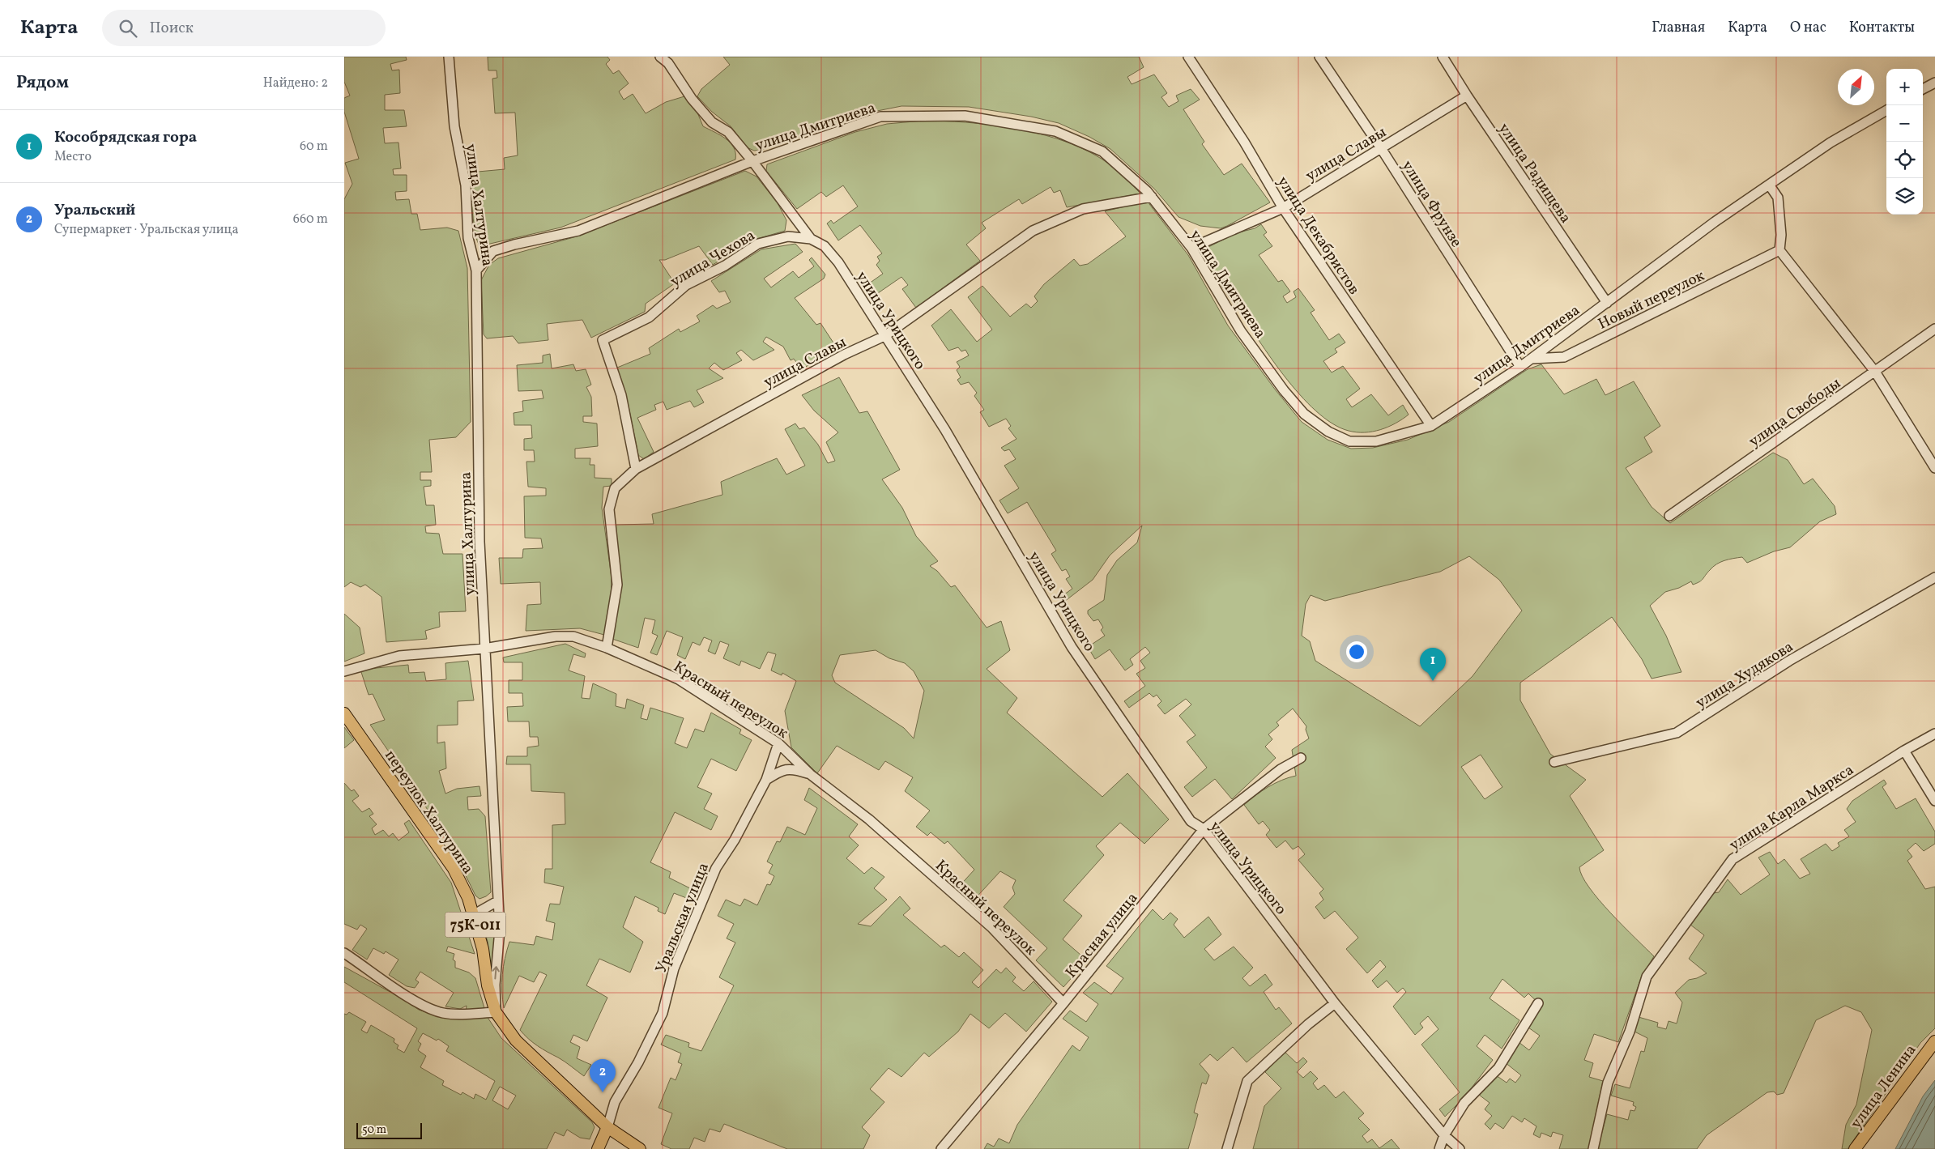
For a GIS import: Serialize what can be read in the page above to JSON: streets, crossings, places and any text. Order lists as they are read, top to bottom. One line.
{"streets":{"main road":["переулок Халтурина","Уральская улица","75К-011","улица Ленина"],"street":["улица Дмитриева","улица Славы","улица Радищева","улица Фрунзе","улица Халтурина","улица Декабристов","улица Чехова","Новый переулок","улица Урицкого","улица Свободы","улица Худякова","Красный переулок","улица Карла Маркса","Красная улица"]},"crossings":[["улица Дмитриева","улица Славы"],["улица Дмитриева","улица Радищева"],["улица Дмитриева","улица Фрунзе"],["улица Дмитриева","улица Халтурина"],["улица Дмитриева","улица Декабристов"],["улица Дмитриева","Новый переулок"],["улица Дмитриева","улица Урицкого"],["улица Славы","улица Радищева"],["улица Славы","улица Фрунзе"],["улица Славы","улица Декабристов"],["улица Славы","улица Чехова"],["улица Славы","улица Урицкого"],["улица Славы","Красный переулок"],["улица Халтурина","Красный переулок"],["улица Халтурина","переулок Халтурина"],["улица Чехова","улица Урицкого"],["улица Урицкого","Красная улица"],["Красный переулок","Уральская улица"],["Красный переулок","Красная улица"],["переулок Халтурина","Уральская улица"]],"scale_bar":"50 m","north":"top right","page":{"header":"Карта","search":"Поиск","nav":["Главная","Карта","О нас","Контакты"],"heading":["Рядом","Найдено: 2"],"map_buttons":["+","−"],"list":[{"mark":"1","name":"Кособрядская гора","note":"Место","value":"60 m"},{"mark":"2","name":"Уральский","note":"Супермаркет · Уральская улица","value":"660 m"}],"pins":["1","2"],"scale":"50 m"}}
